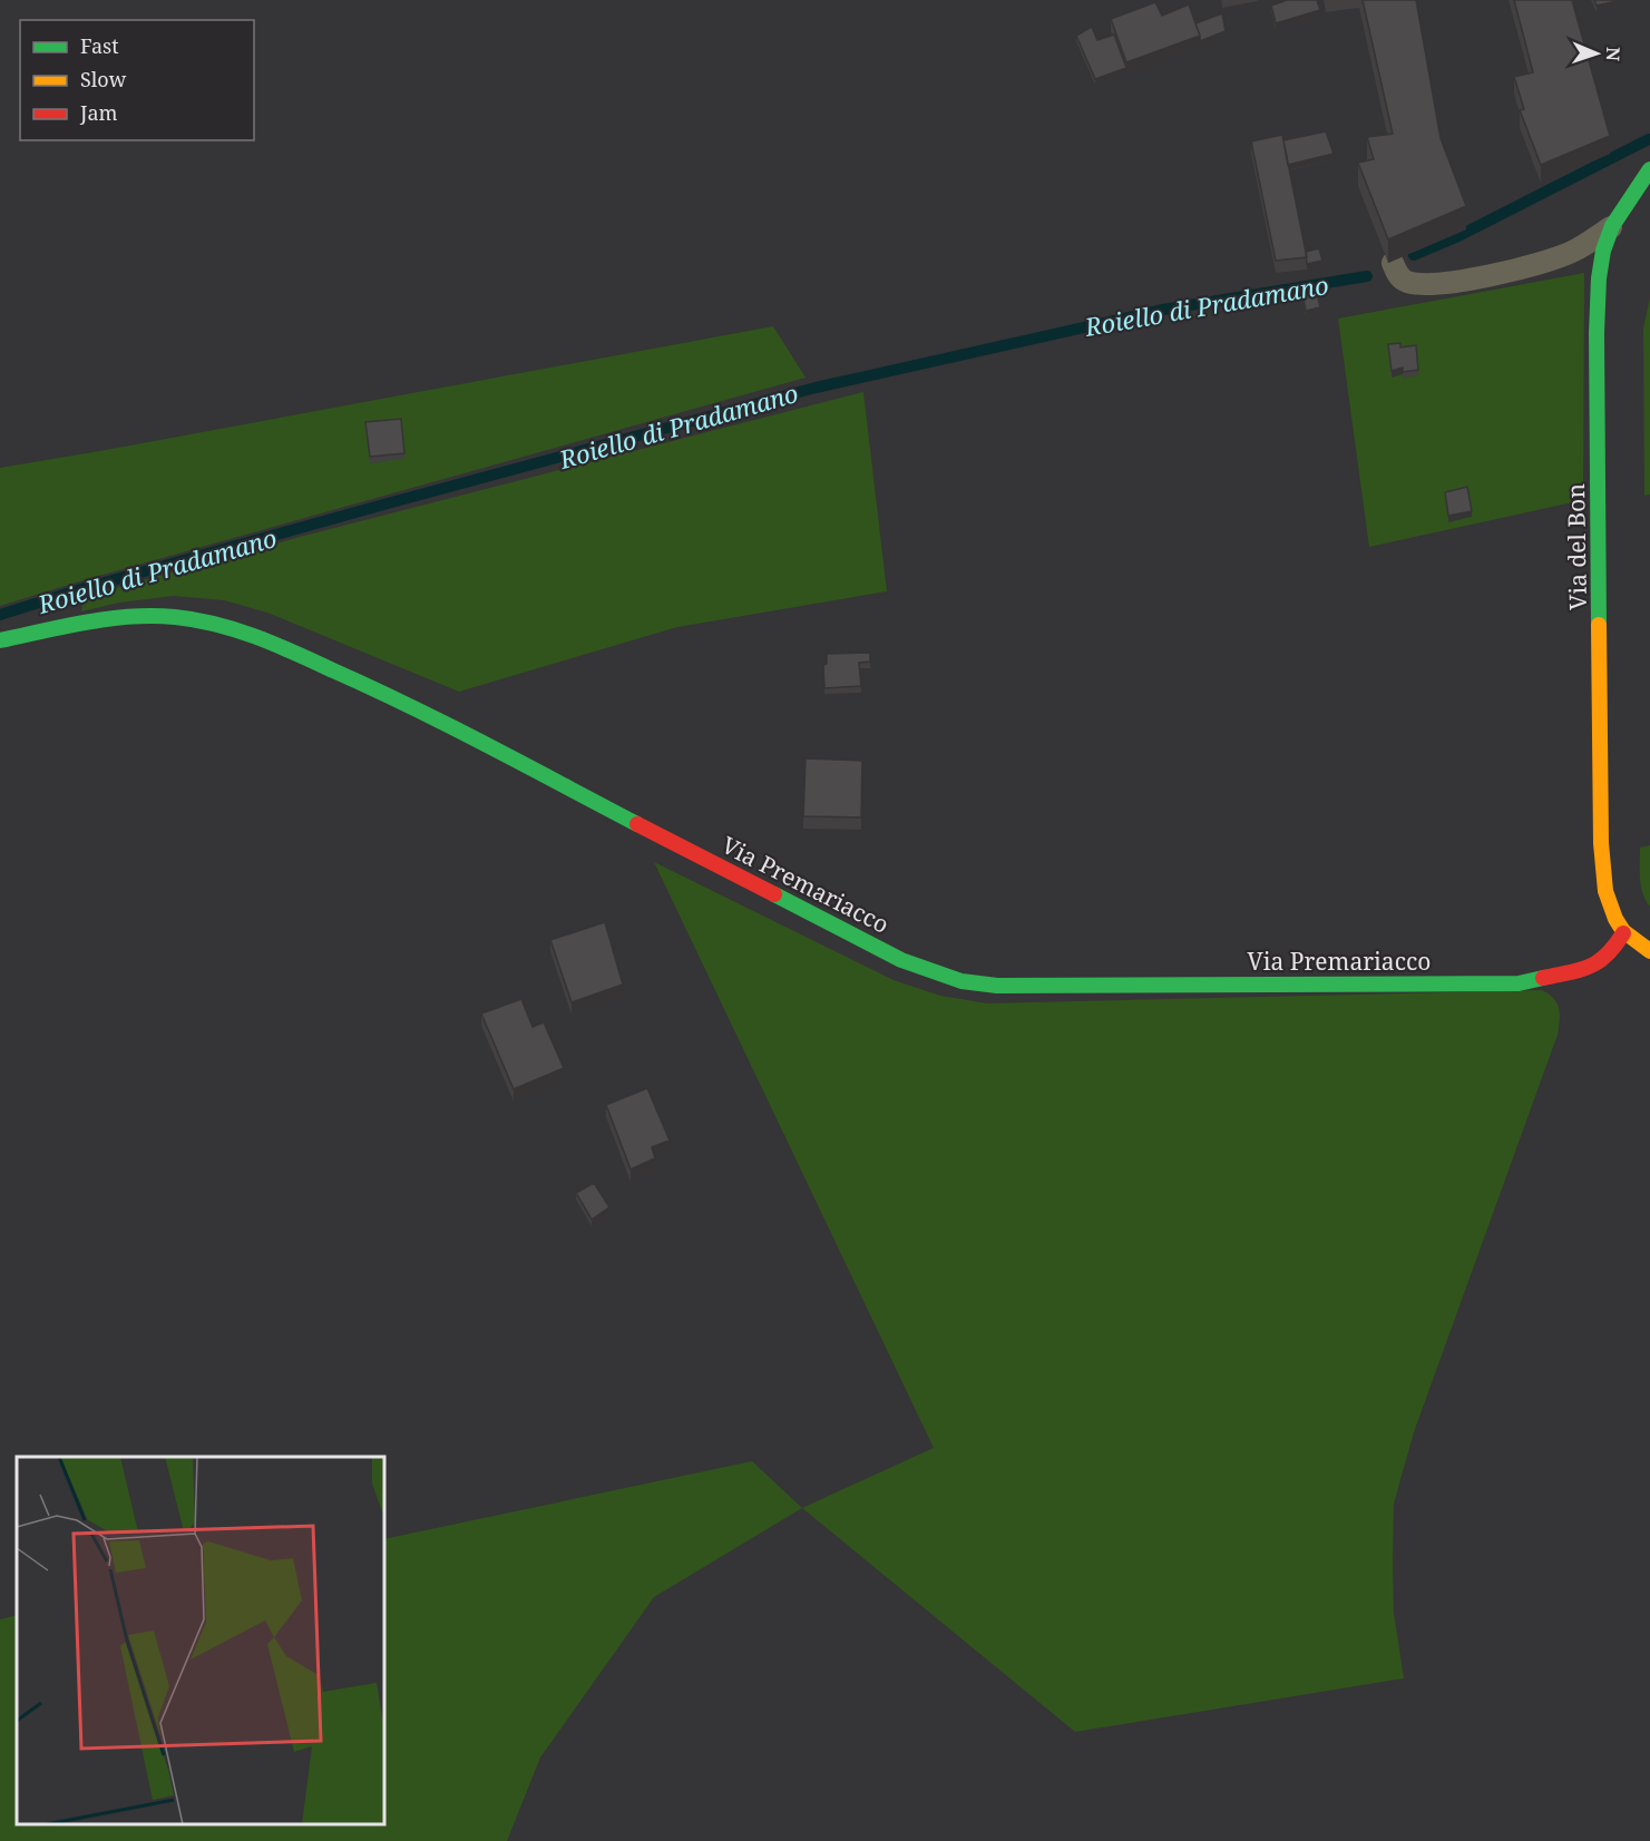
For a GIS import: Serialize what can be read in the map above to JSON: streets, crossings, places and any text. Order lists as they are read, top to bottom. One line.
{"streets":{"street":["Via del Bon","Via Premariacco"]},"crossings":[["Via del Bon","Via Premariacco"]],"water":["Roiello di Pradamano"],"legend":["Fast","Slow","Jam"],"north":"right"}
